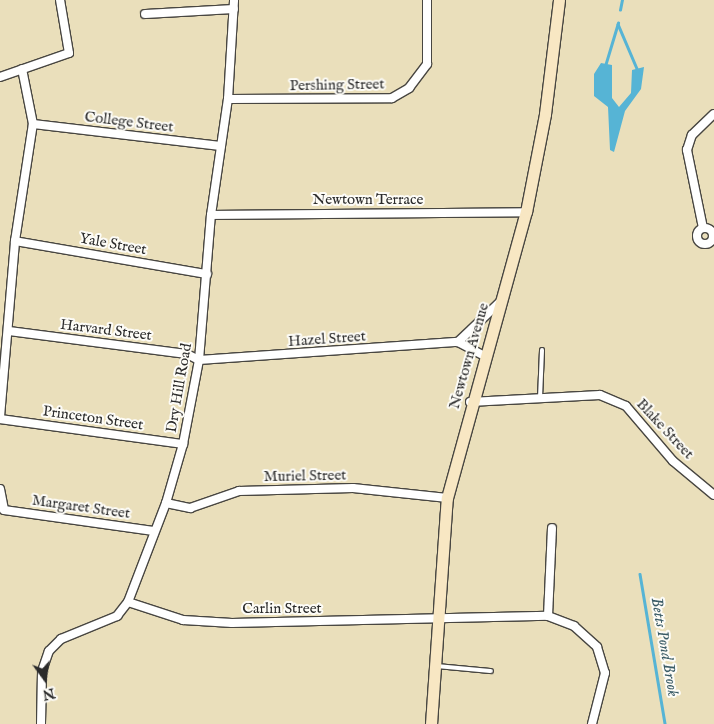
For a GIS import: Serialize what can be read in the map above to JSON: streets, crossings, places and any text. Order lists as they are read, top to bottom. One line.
{"streets":{"main road":["Newtown Avenue"],"street":["Pershing Street","College Street","Newtown Terrace","Yale Street","Harvard Street","Hazel Street","Dry Hill Road","Princeton Street","Blake Street","Muriel Street","Margaret Street","Carlin Street"]},"crossings":[["Pershing Street","Dry Hill Road"],["College Street","Dry Hill Road"],["Newtown Terrace","Newtown Avenue"],["Newtown Terrace","Dry Hill Road"],["Yale Street","Dry Hill Road"],["Harvard Street","Hazel Street"],["Harvard Street","Dry Hill Road"],["Hazel Street","Dry Hill Road"],["Newtown Avenue","Blake Street"],["Newtown Avenue","Muriel Street"],["Newtown Avenue","Carlin Street"],["Dry Hill Road","Princeton Street"],["Dry Hill Road","Muriel Street"],["Dry Hill Road","Margaret Street"],["Dry Hill Road","Carlin Street"]],"water":["Betts Pond Brook"],"north":"bottom"}
